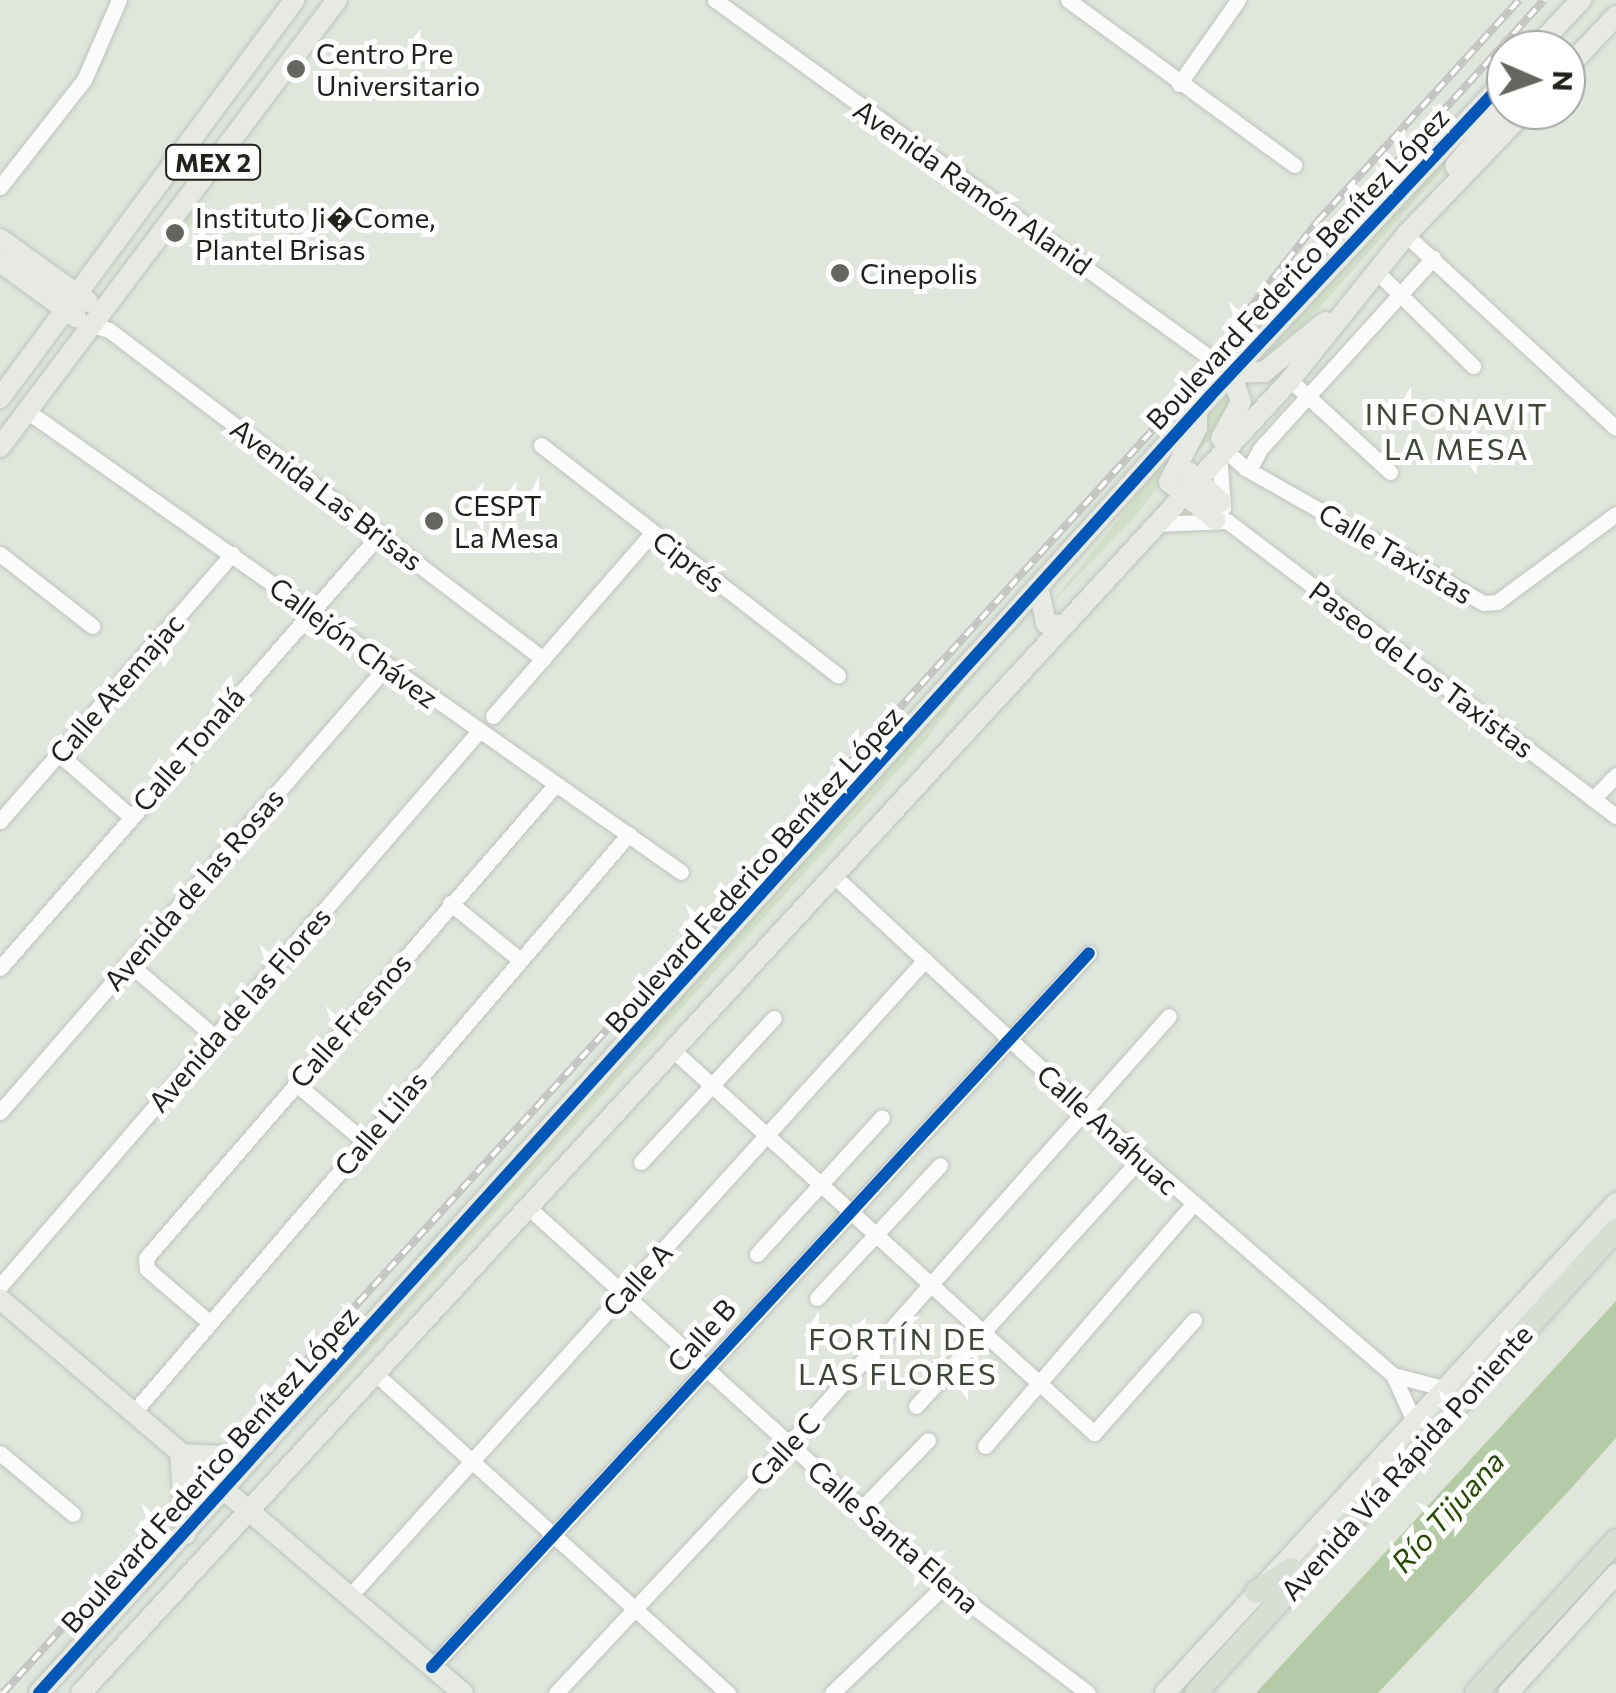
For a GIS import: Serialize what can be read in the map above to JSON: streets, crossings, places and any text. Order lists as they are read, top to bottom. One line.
{"streets":{"highway":["Avenida Vía Rápida Poniente"],"main road":["MEX 2","Boulevard Federico Benítez López"],"street":["Avenida Ramón Alanid","Avenida Las Brisas","Calle Taxistas","Ciprés","Callejón Chávez","Paseo de Los Taxistas","Calle Atemajac","Calle Tonalá","Avenida de las Rosas","Avenida de las Flores","Calle Fresnos","Calle Lilas","Calle Anáhuac","Calle A","Calle B","Calle C","Calle Santa Elena"]},"crossings":[["MEX 2","Avenida Las Brisas"],["MEX 2","Callejón Chávez"],["Avenida Ramón Alanid","Boulevard Federico Benítez López"],["Boulevard Federico Benítez López","Calle Taxistas"],["Boulevard Federico Benítez López","Calle Anáhuac"],["Boulevard Federico Benítez López","Calle Santa Elena"],["Avenida Las Brisas","Calle Tonalá"],["Callejón Chávez","Calle Atemajac"],["Callejón Chávez","Calle Tonalá"],["Callejón Chávez","Avenida de las Rosas"],["Callejón Chávez","Avenida de las Flores"],["Callejón Chávez","Calle Fresnos"],["Callejón Chávez","Calle Lilas"],["Calle Fresnos","Calle Lilas"],["Calle Anáhuac","Calle A"],["Calle Anáhuac","Calle B"],["Calle Anáhuac","Calle C"],["Calle A","Calle Santa Elena"],["Calle B","Calle Santa Elena"],["Calle C","Calle Santa Elena"]],"districts":["INFONAVIT LA MESA","FORTÍN DE LAS FLORES"],"water":["Río Tijuana"],"places":["Centro Pre Universitario","Instituto Ji�Come, Plantel Brisas","Cinepolis","CESPT La Mesa"],"north":"right"}
